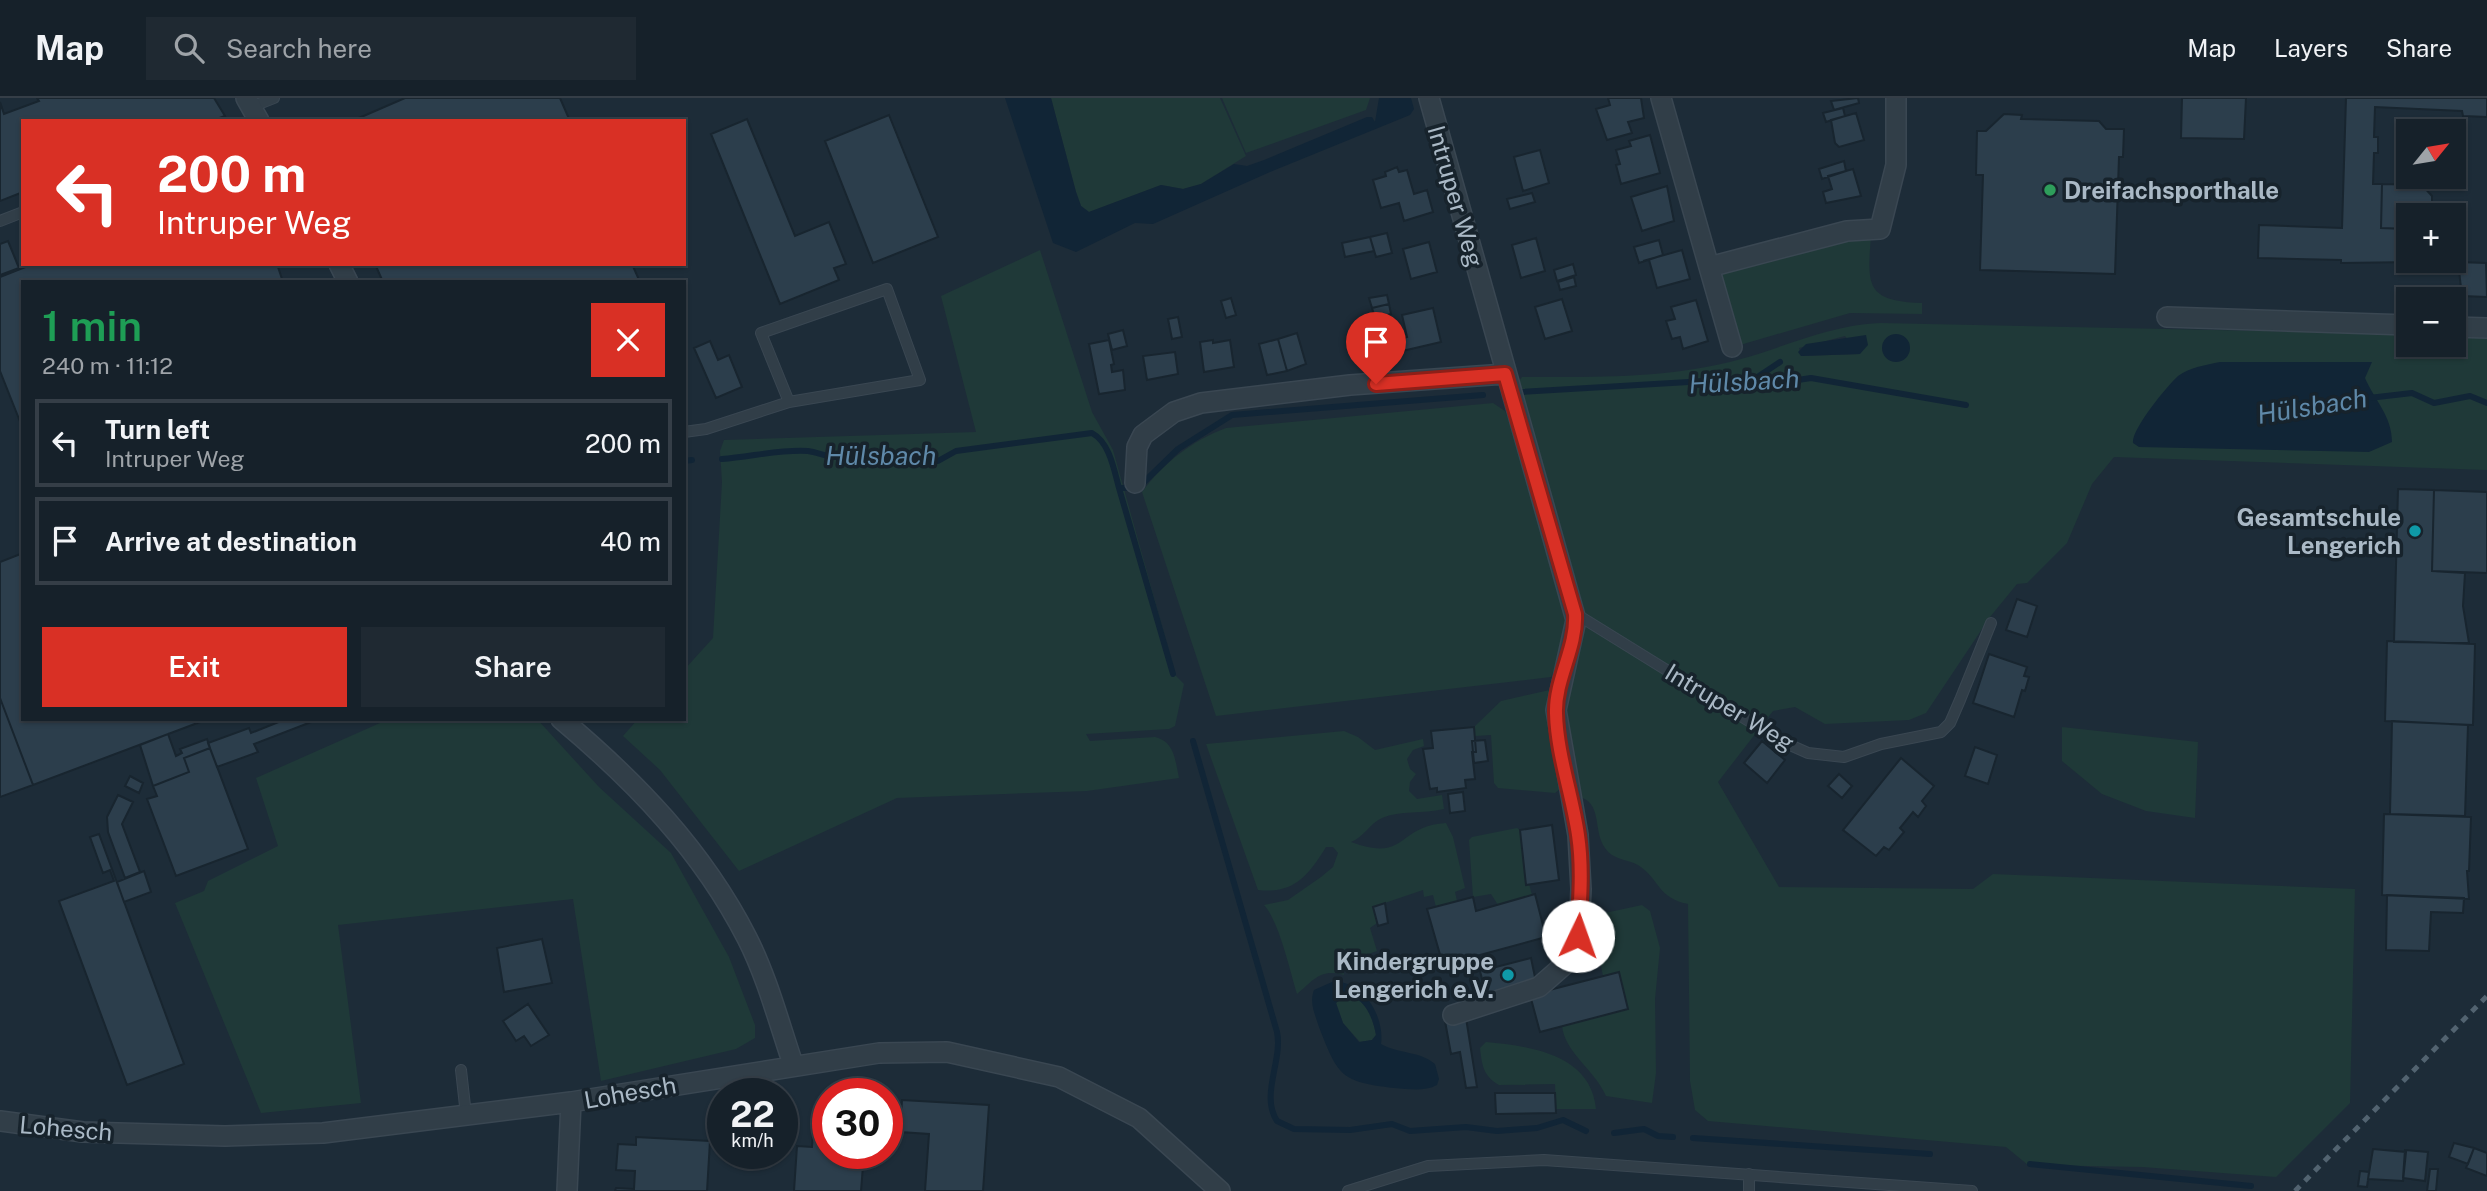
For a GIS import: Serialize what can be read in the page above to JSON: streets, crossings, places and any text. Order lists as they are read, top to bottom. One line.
{"streets":{"street":["Intruper Weg","Lohesch"]},"water":["Hülsbach"],"places":["Dreifachsporthalle","Gesamtschule Lengerich","Kindergruppe Lengerich e.V."],"north":"top right","page":{"header":"Map","search":"Search here","nav":["Map","Layers","Share"],"map_buttons":["+","−"],"turn":["200 m","Intruper Weg"],"heading":["1 min","240 m · 11:12"],"list":[{"name":"Turn left","note":"Intruper Weg","value":"200 m"},{"name":"Arrive at destination","value":"40 m"}],"buttons":["Exit","Share"],"speed":"22 km/h","limit":"30"}}
